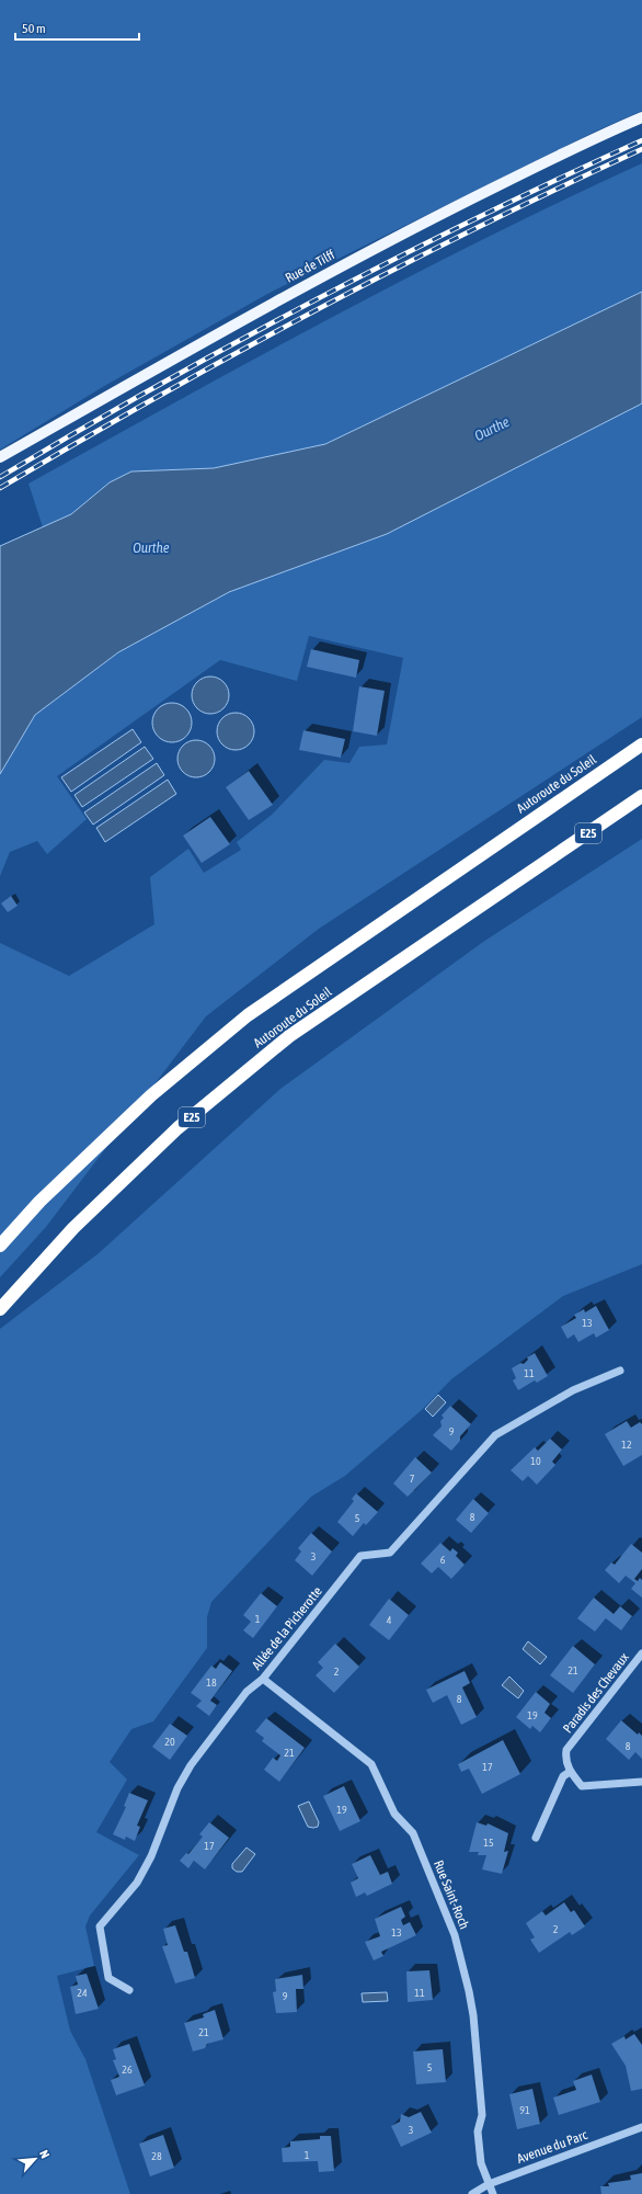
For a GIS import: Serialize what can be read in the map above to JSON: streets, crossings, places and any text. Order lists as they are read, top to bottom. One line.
{"streets":{"highway":["Autoroute du Soleil","E25"],"main road":["Rue de Tilff"],"street":["Allée de la Picherotte","Paradis des Chevaux","Rue Saint-Roch","Avenue du Parc"]},"crossings":[["Allée de la Picherotte","Rue Saint-Roch"],["Rue Saint-Roch","Avenue du Parc"]],"water":["Ourthe"],"house_numbers":["13","11","9","12","10","7","8","5","3","6","1","4","21","2","18","8","19","20","8","21","17","19","15","17","2","13","24","11","9","21","5","26","91","3","1","28"],"scale_bar":"50 m","north":"top right"}
